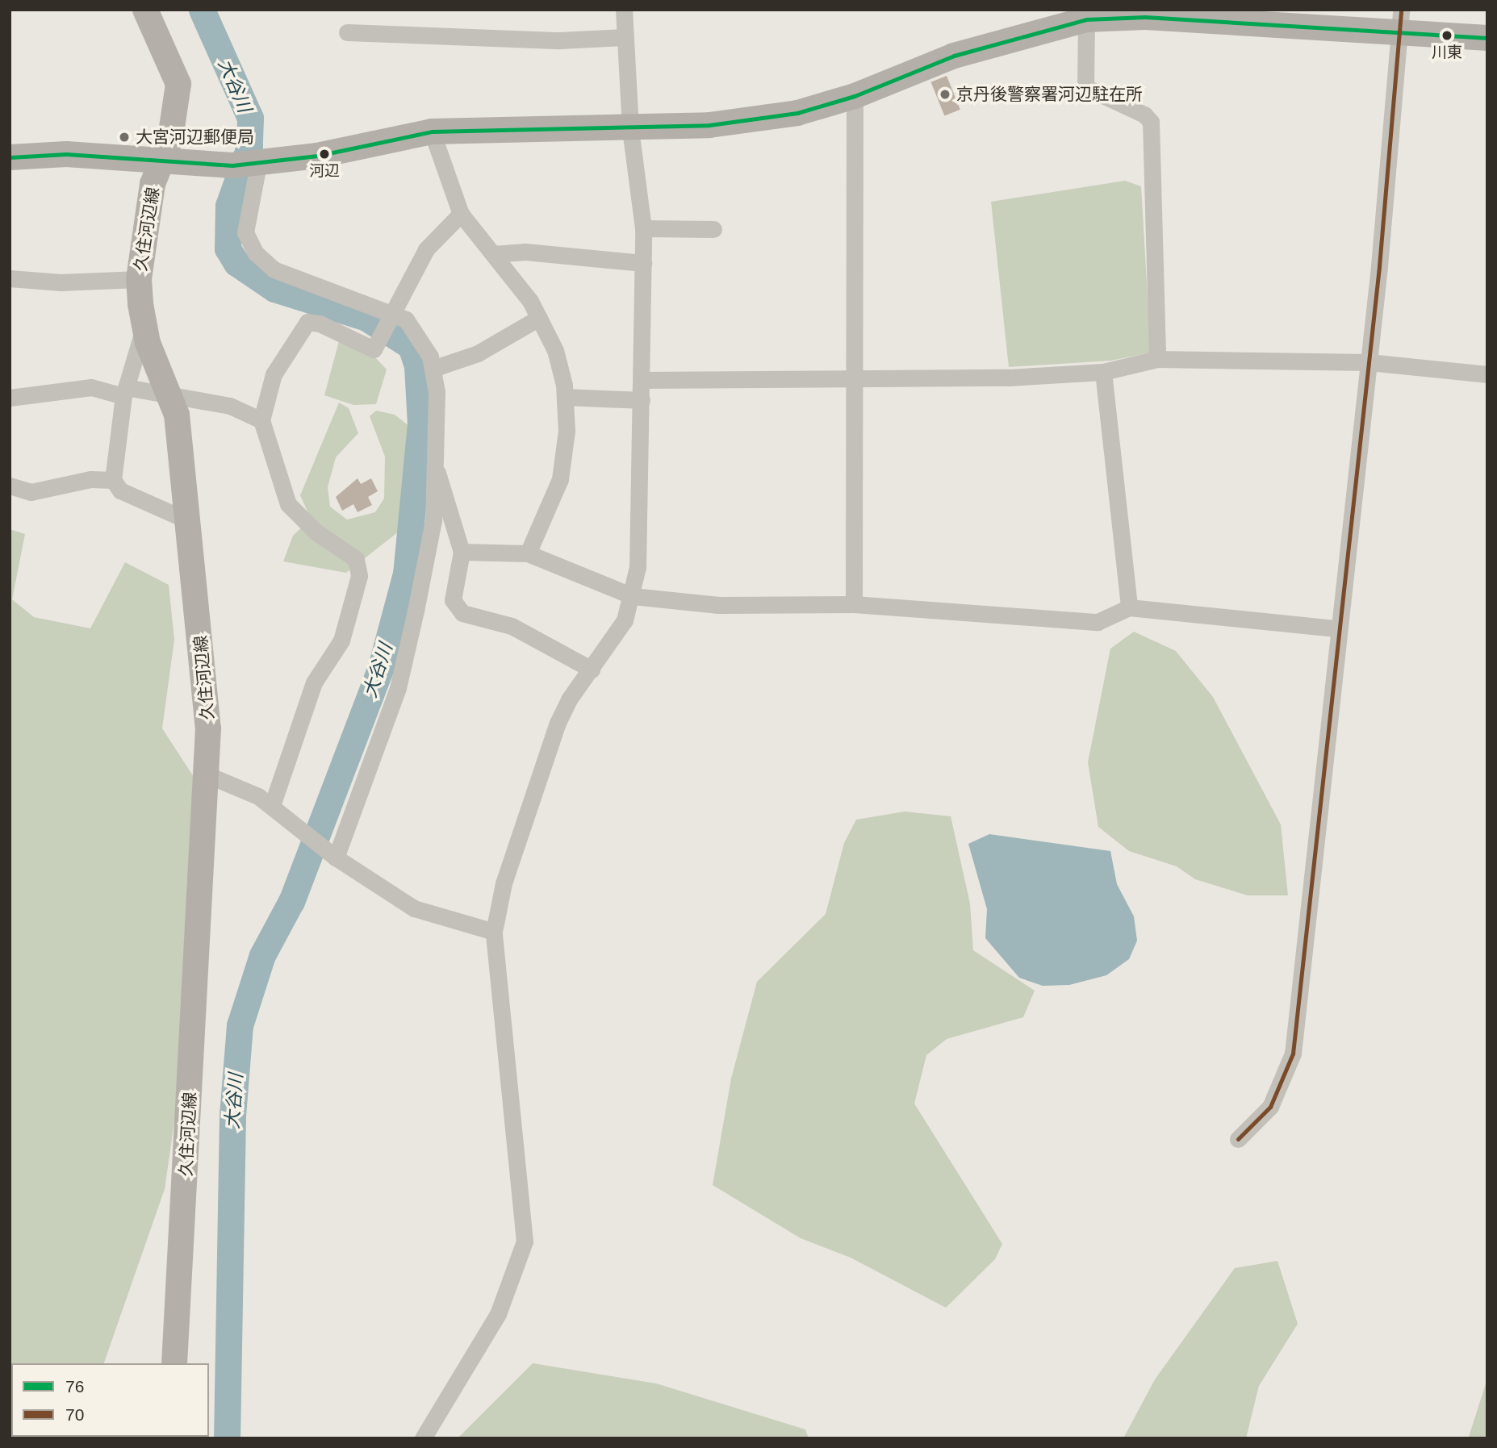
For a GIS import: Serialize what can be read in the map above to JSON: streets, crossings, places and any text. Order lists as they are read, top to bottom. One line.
{"streets":{"main road":["久住河辺線"]},"water":["大谷川"],"places":["川東","京丹後警察署河辺駐在所","大宮河辺郵便局","河辺"],"lines":["transit line 70","transit line 76"],"legend":["76","70"]}
